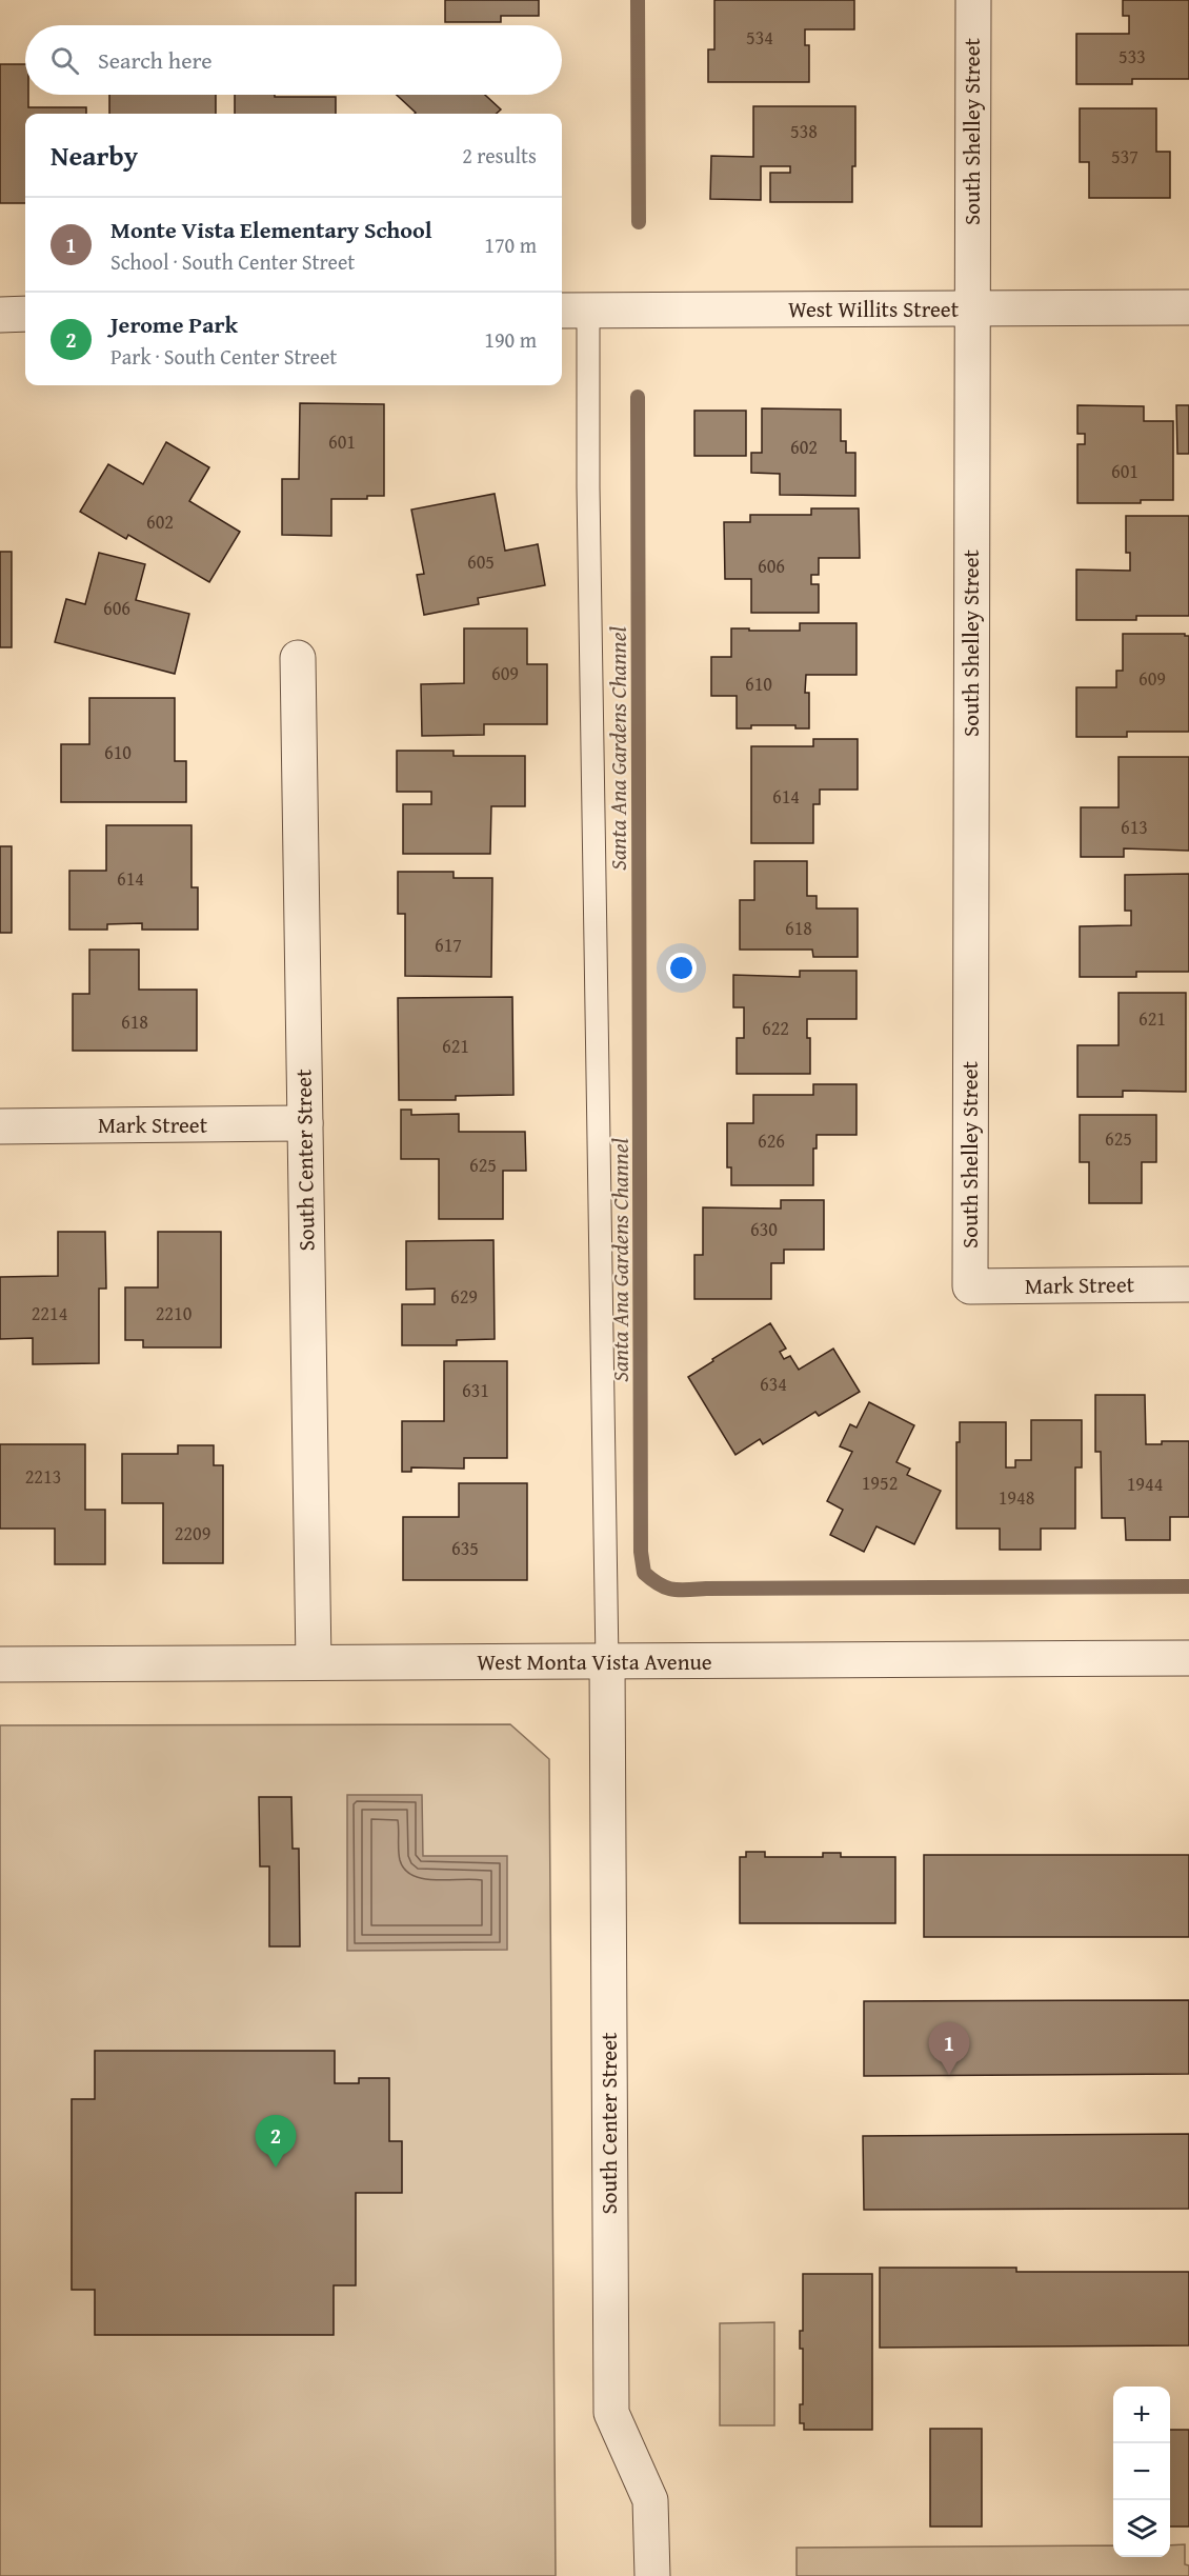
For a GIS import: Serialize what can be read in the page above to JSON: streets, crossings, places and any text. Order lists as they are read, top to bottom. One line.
{"streets":{"street":["South Shelley Street","West Willits Street","Mark Street","South Center Street","West Monta Vista Avenue"]},"crossings":[["South Shelley Street","West Willits Street"],["South Shelley Street","Mark Street"],["Mark Street","South Center Street"],["South Center Street","West Monta Vista Avenue"]],"water":["Santa Ana Gardens Channel"],"house_numbers":["534","533","538","537","601","602","601","602","605","606","606","609","609","610","610","614","613","614","618","617","621","618","622","621","625","626","625","630","629","2214","2210","634","631","2213","1952","1944","1948","2209","635"],"page":{"search":"Search here","heading":["Nearby","2 results"],"list":[{"mark":"1","name":"Monte Vista Elementary School","note":"School · South Center Street","value":"170 m"},{"mark":"2","name":"Jerome Park","note":"Park · South Center Street","value":"190 m"}],"pins":["1","2"],"map_buttons":["+","−"]}}
